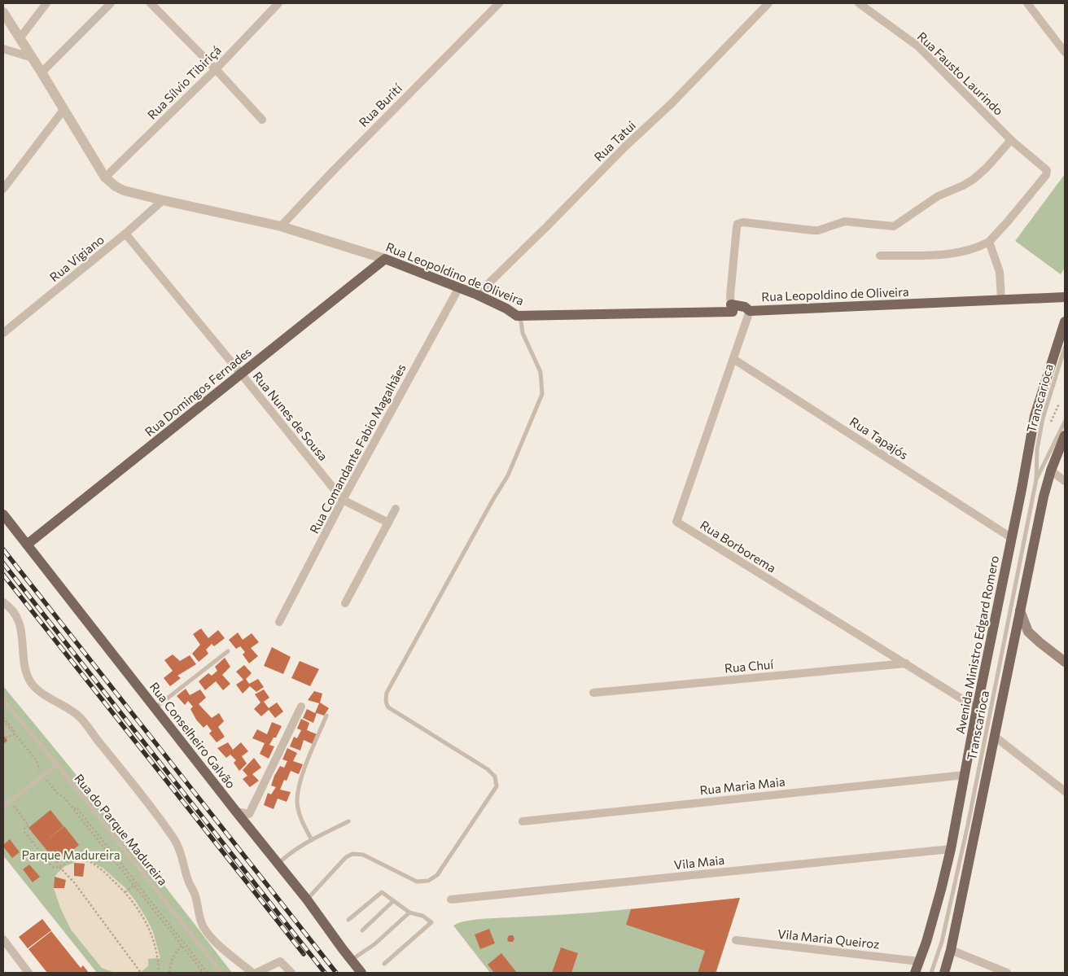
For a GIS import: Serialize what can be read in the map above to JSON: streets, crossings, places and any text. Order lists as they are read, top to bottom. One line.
{"streets":{"main road":["Rua Leopoldino de Oliveira","Rua Domingos Fernades","Avenida Ministro Edgard Romero","Rua Conselheiro Galvão"],"street":["Rua Fausto Laurindo","Rua Sílvio Tibiriçá","Rua Burití","Rua Tatui","Rua Vigiano","Rua Nunes de Sousa","Rua Tapajós","Rua Comandante Fabio Magalhães","Rua Borborema","Rua Chuí","Rua Maria Maia","Vila Maia","Vila Maria Queiroz"],"lane":["Transcarioca","Rua do Parque Madureira"]},"crossings":[["Rua Sílvio Tibiriçá","Rua Leopoldino de Oliveira"],["Rua Burití","Rua Leopoldino de Oliveira"],["Rua Tatui","Rua Leopoldino de Oliveira"],["Rua Vigiano","Rua Leopoldino de Oliveira"],["Rua Vigiano","Rua Nunes de Sousa"],["Rua Leopoldino de Oliveira","Rua Domingos Fernades"],["Rua Leopoldino de Oliveira","Rua Comandante Fabio Magalhães"],["Rua Leopoldino de Oliveira","Rua Borborema"],["Rua Domingos Fernades","Rua Nunes de Sousa"],["Rua Domingos Fernades","Rua Conselheiro Galvão"],["Rua Nunes de Sousa","Rua Comandante Fabio Magalhães"],["Rua Tapajós","Rua Borborema"],["Rua Tapajós","Avenida Ministro Edgard Romero"],["Rua Borborema","Avenida Ministro Edgard Romero"],["Rua Borborema","Rua Chuí"],["Avenida Ministro Edgard Romero","Rua Maria Maia"],["Avenida Ministro Edgard Romero","Vila Maia"],["Avenida Ministro Edgard Romero","Vila Maria Queiroz"]],"parks":["Parque Madureira"]}
